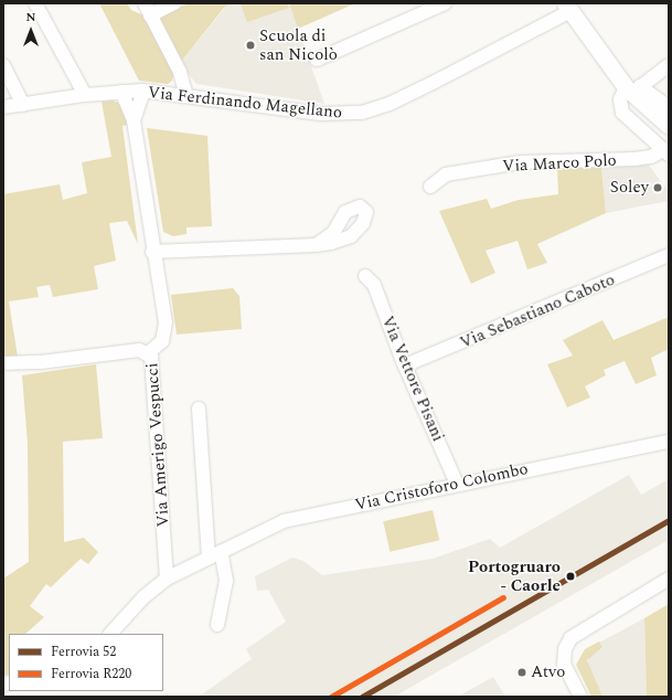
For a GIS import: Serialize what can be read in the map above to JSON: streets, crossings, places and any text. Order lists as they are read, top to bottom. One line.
{"streets":{"street":["Via Ferdinando Magellano","Via Marco Polo","Via Sebastiano Caboto","Via Vettore Pisani","Via Amerigo Vespucci","Via Cristoforo Colombo"]},"crossings":[["Via Sebastiano Caboto","Via Vettore Pisani"],["Via Vettore Pisani","Via Cristoforo Colombo"],["Via Amerigo Vespucci","Via Cristoforo Colombo"]],"places":["Scuola di san Nicolò","Soley","Portogruaro - Caorle","Atvo"],"lines":["rail line 52","rail line R220"],"legend":["Ferrovia 52","Ferrovia R220"],"north":"top"}
